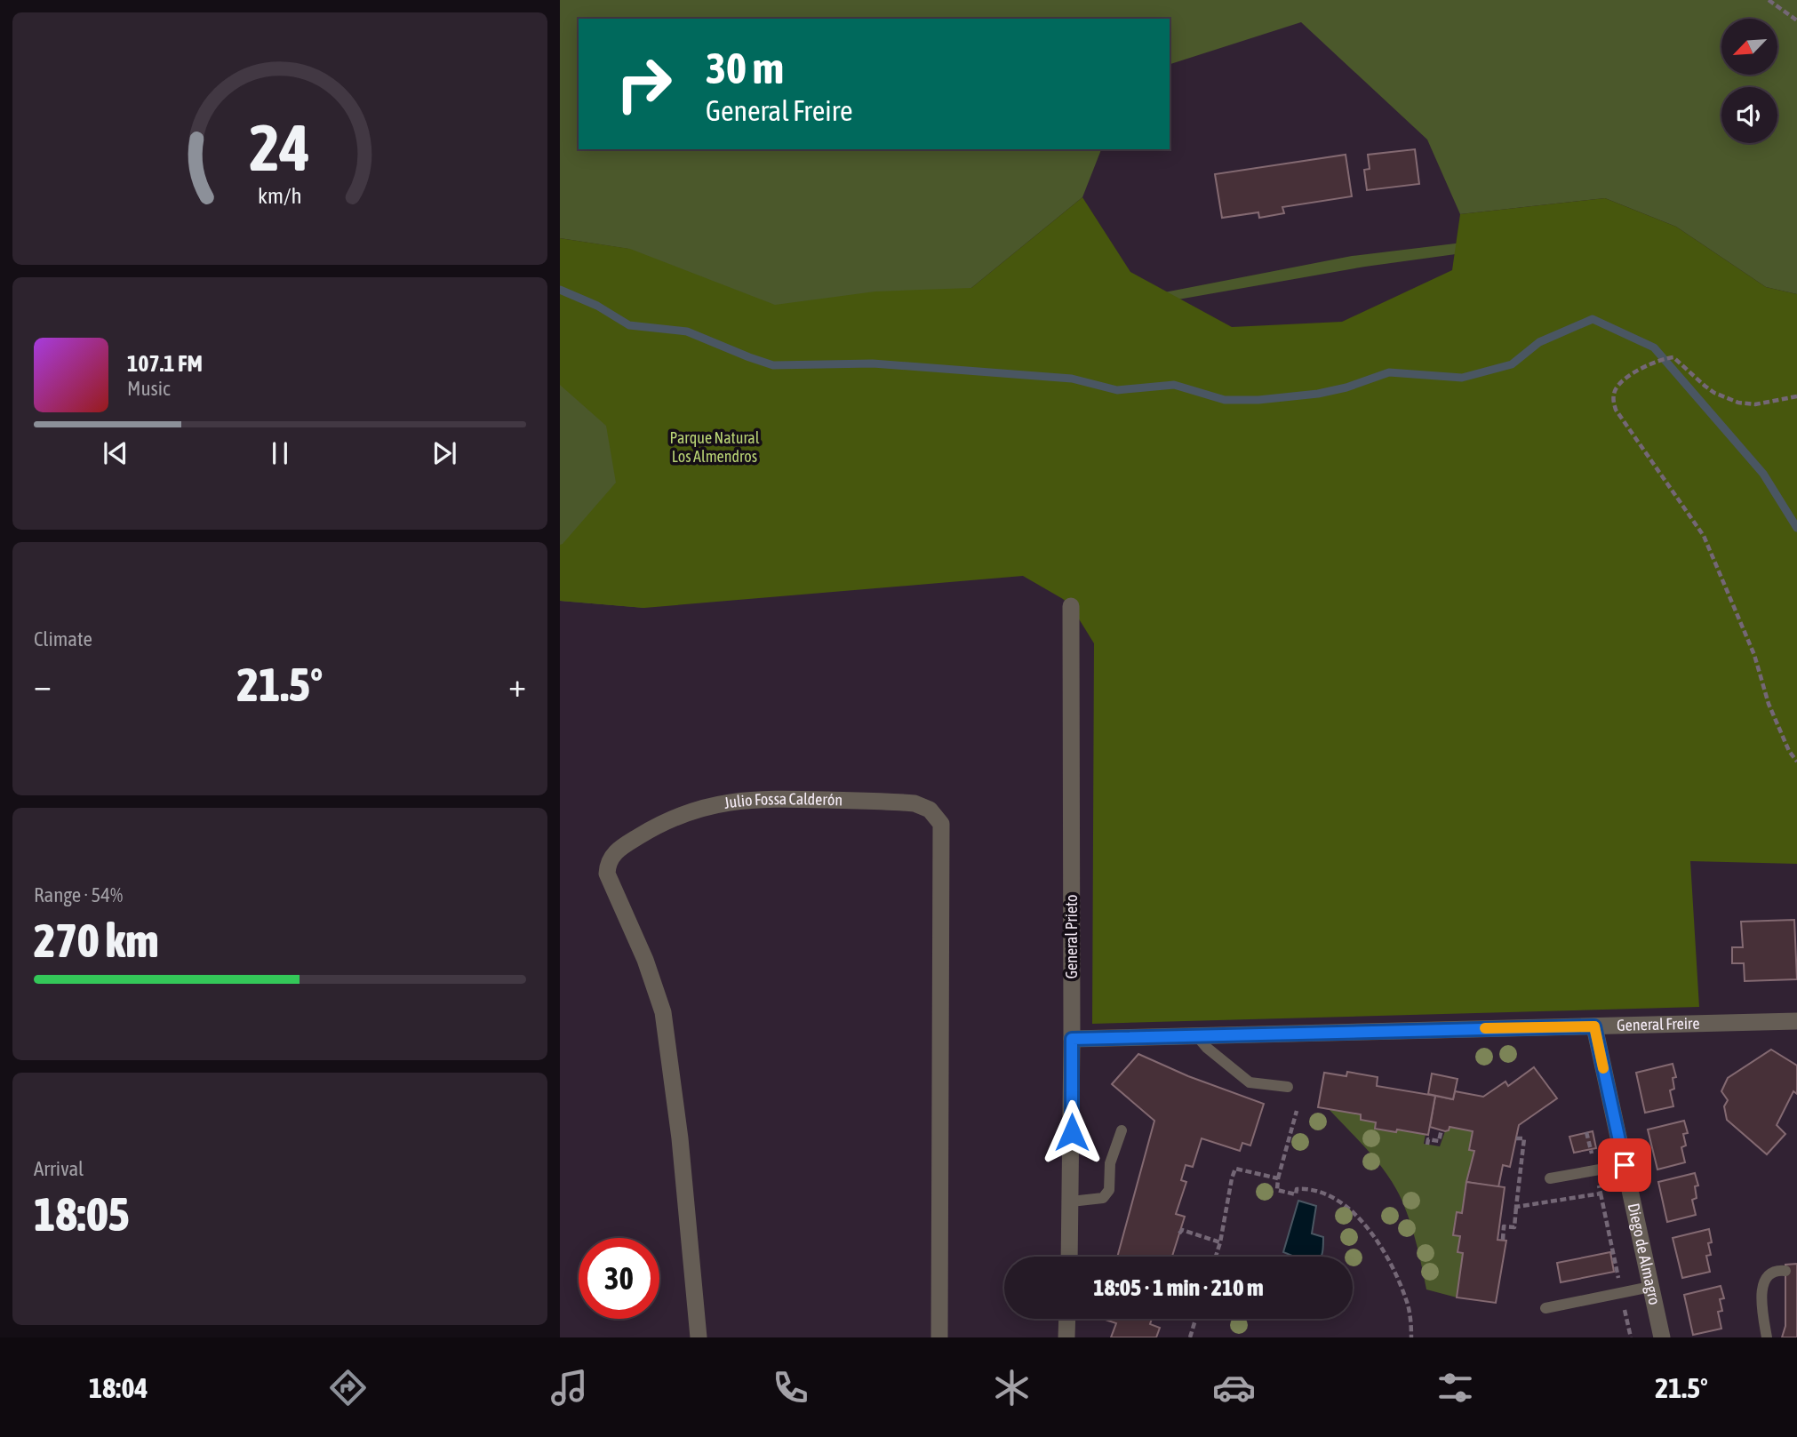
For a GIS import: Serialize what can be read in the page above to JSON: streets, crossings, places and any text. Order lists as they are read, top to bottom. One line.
{"streets":{"street":["Julio Fossa Calderón","General Prieto","General Freire","Diego de Almagro"]},"crossings":[["General Prieto","General Freire"],["General Freire","Diego de Almagro"]],"parks":["Parque Natural Los Almendros"],"north":"bottom left","page":{"turn":["30 m","General Freire"],"song":["107.1 FM","Music"],"tile":["Climate",["Range · 54%","270 km"],["Arrival","18:05"]],"heat":["−","21.5°","+"],"limit":"30","trip":"18:05 · 1 min · 210 m","tabs":["18:04","21.5°"],"gauge":["24","km/h"]}}
